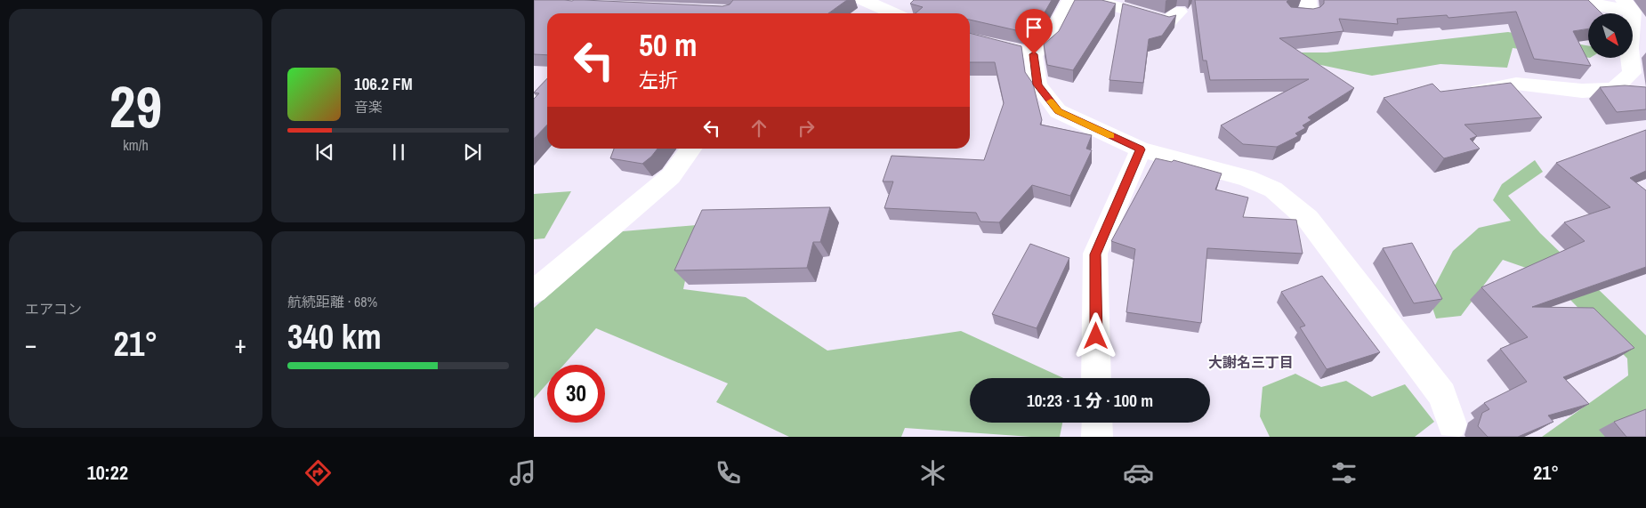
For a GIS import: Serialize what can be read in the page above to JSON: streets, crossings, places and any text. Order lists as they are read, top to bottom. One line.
{"districts":["大謝名三丁目"],"north":"bottom right","page":{"tile":[["29","km/h"],"エアコン",["航続距離 · 68%","340 km"]],"turn":["50 m","左折"],"song":["106.2 FM","音楽"],"heat":["−","21°","+"],"limit":"30","trip":"10:23 · 1 分 · 100 m","tabs":["10:22","21°"]}}
